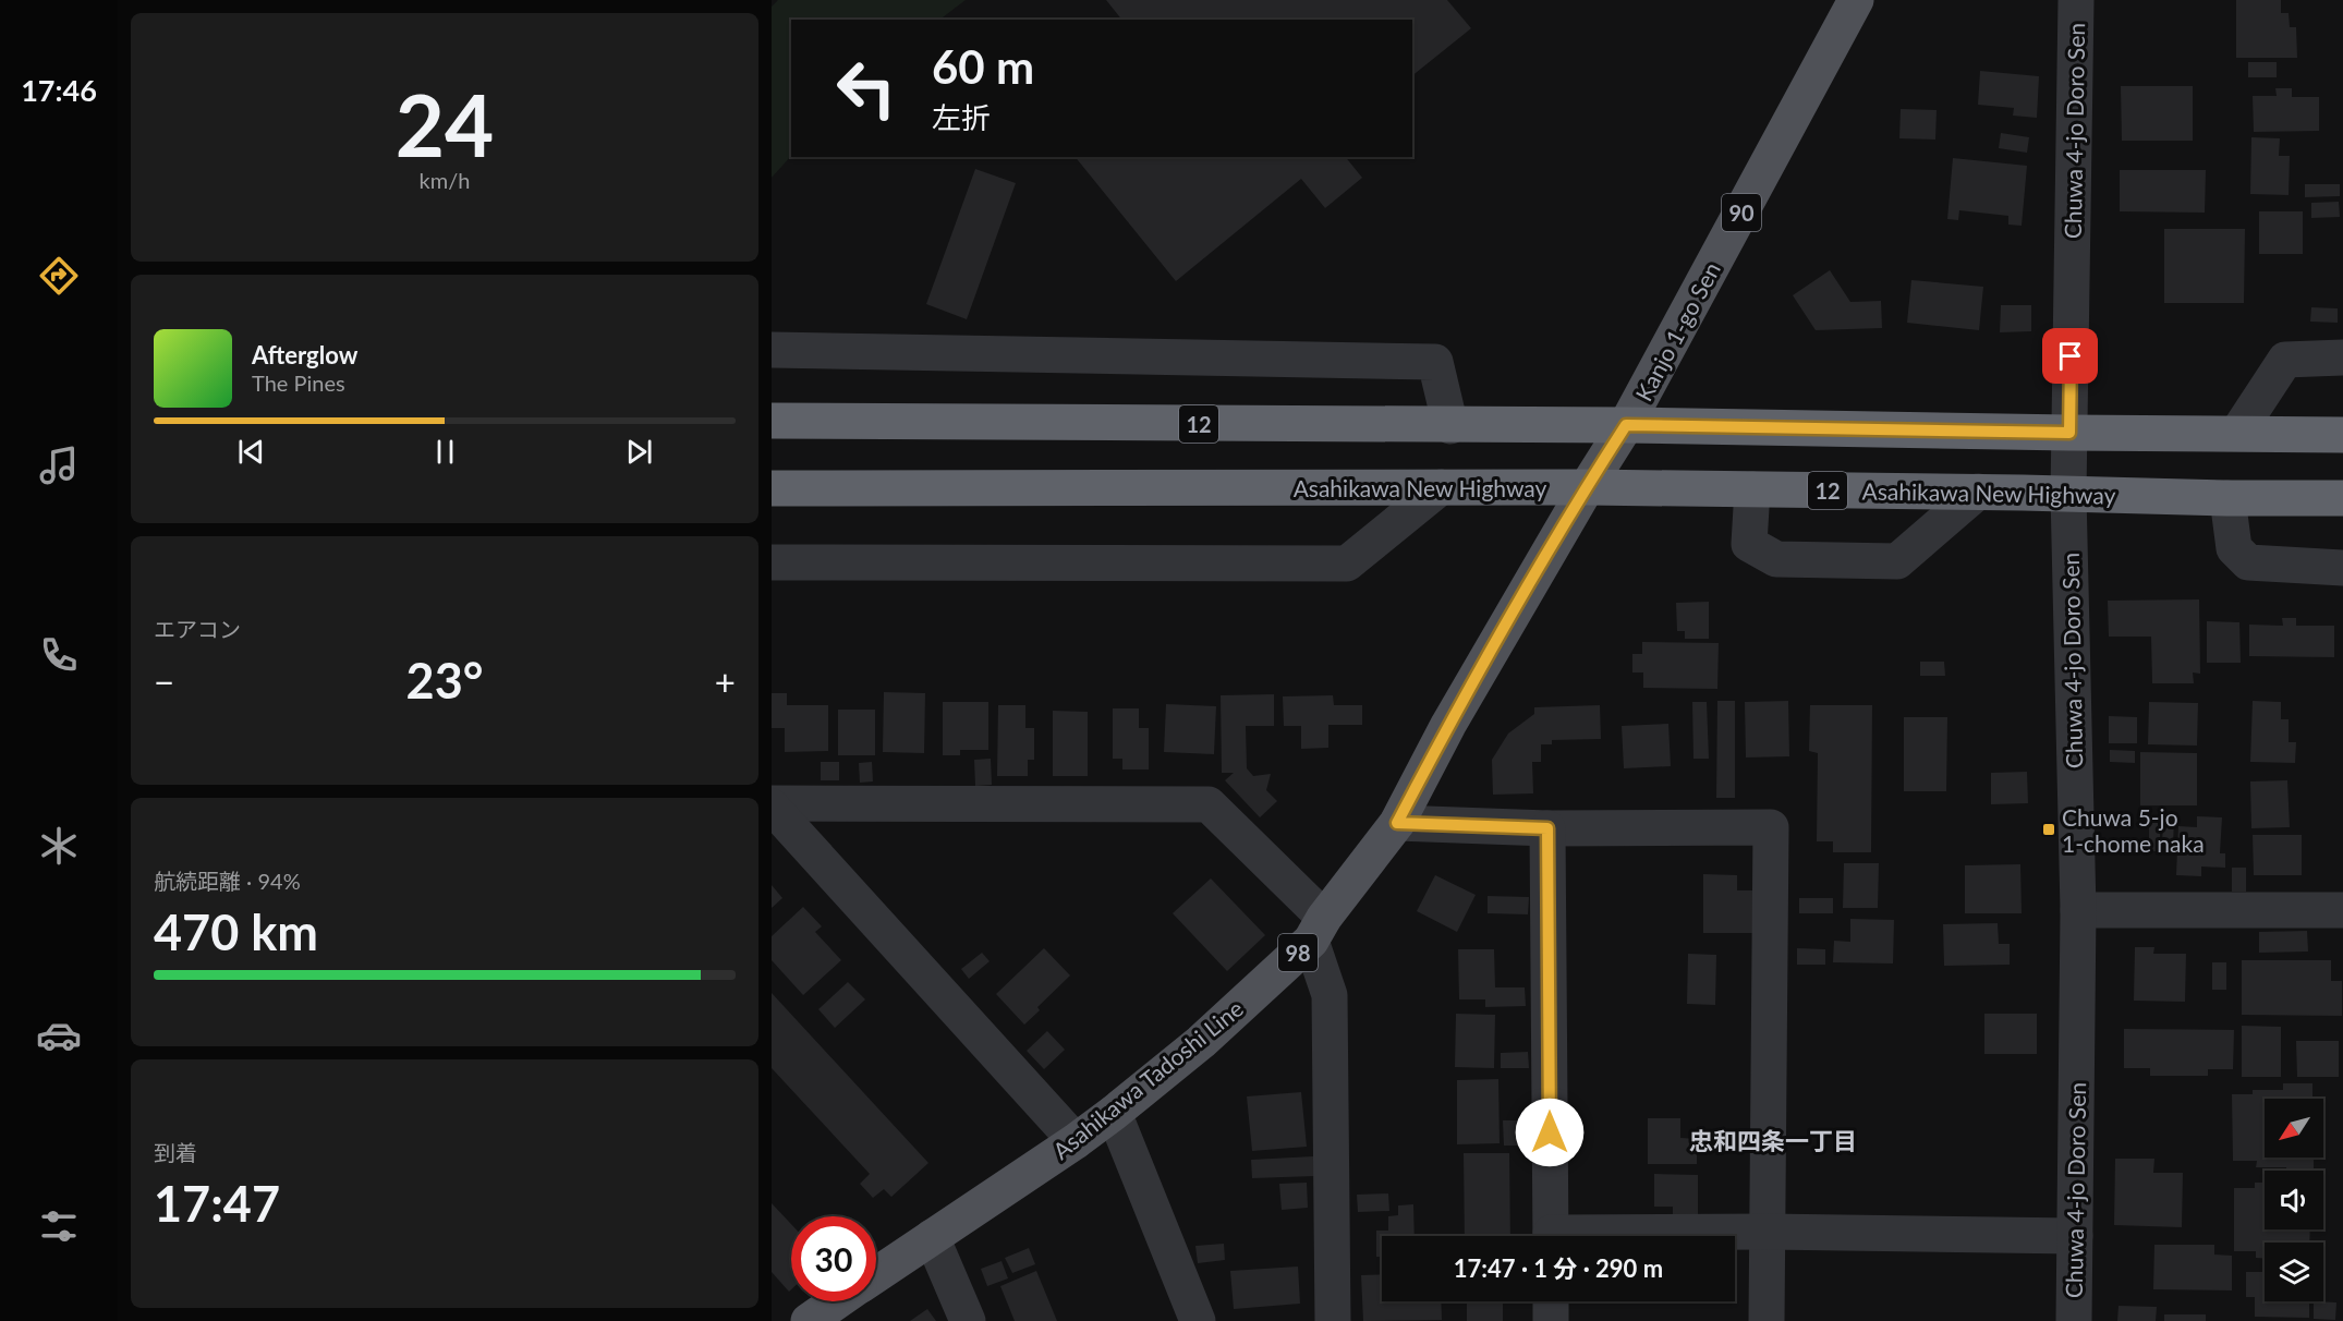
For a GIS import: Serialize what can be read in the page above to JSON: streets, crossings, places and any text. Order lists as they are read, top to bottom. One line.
{"streets":{"highway":["12","Asahikawa New Highway"],"main road":["90","Kanjo 1-go Sen","98","Asahikawa Tadoshi Line"],"street":["Chuwa 4-jo Doro Sen"]},"crossings":[["Chuwa 4-jo Doro Sen","12"],["Chuwa 4-jo Doro Sen","Asahikawa New Highway"],["Kanjo 1-go Sen","12"],["Kanjo 1-go Sen","Asahikawa New Highway"],["Kanjo 1-go Sen","Asahikawa Tadoshi Line"],["Asahikawa New Highway","Asahikawa Tadoshi Line"]],"districts":["忠和四条一丁目"],"places":{"transit":["Chuwa 5-jo 1-chome naka"]},"north":"bottom left","page":{"tabs":"17:46","tile":[["24","km/h"],"エアコン",["航続距離 · 94%","470 km"],["到着","17:47"]],"turn":["60 m","左折"],"song":["Afterglow","The Pines"],"heat":["−","23°","+"],"limit":"30","trip":"17:47 · 1 分 · 290 m"}}
